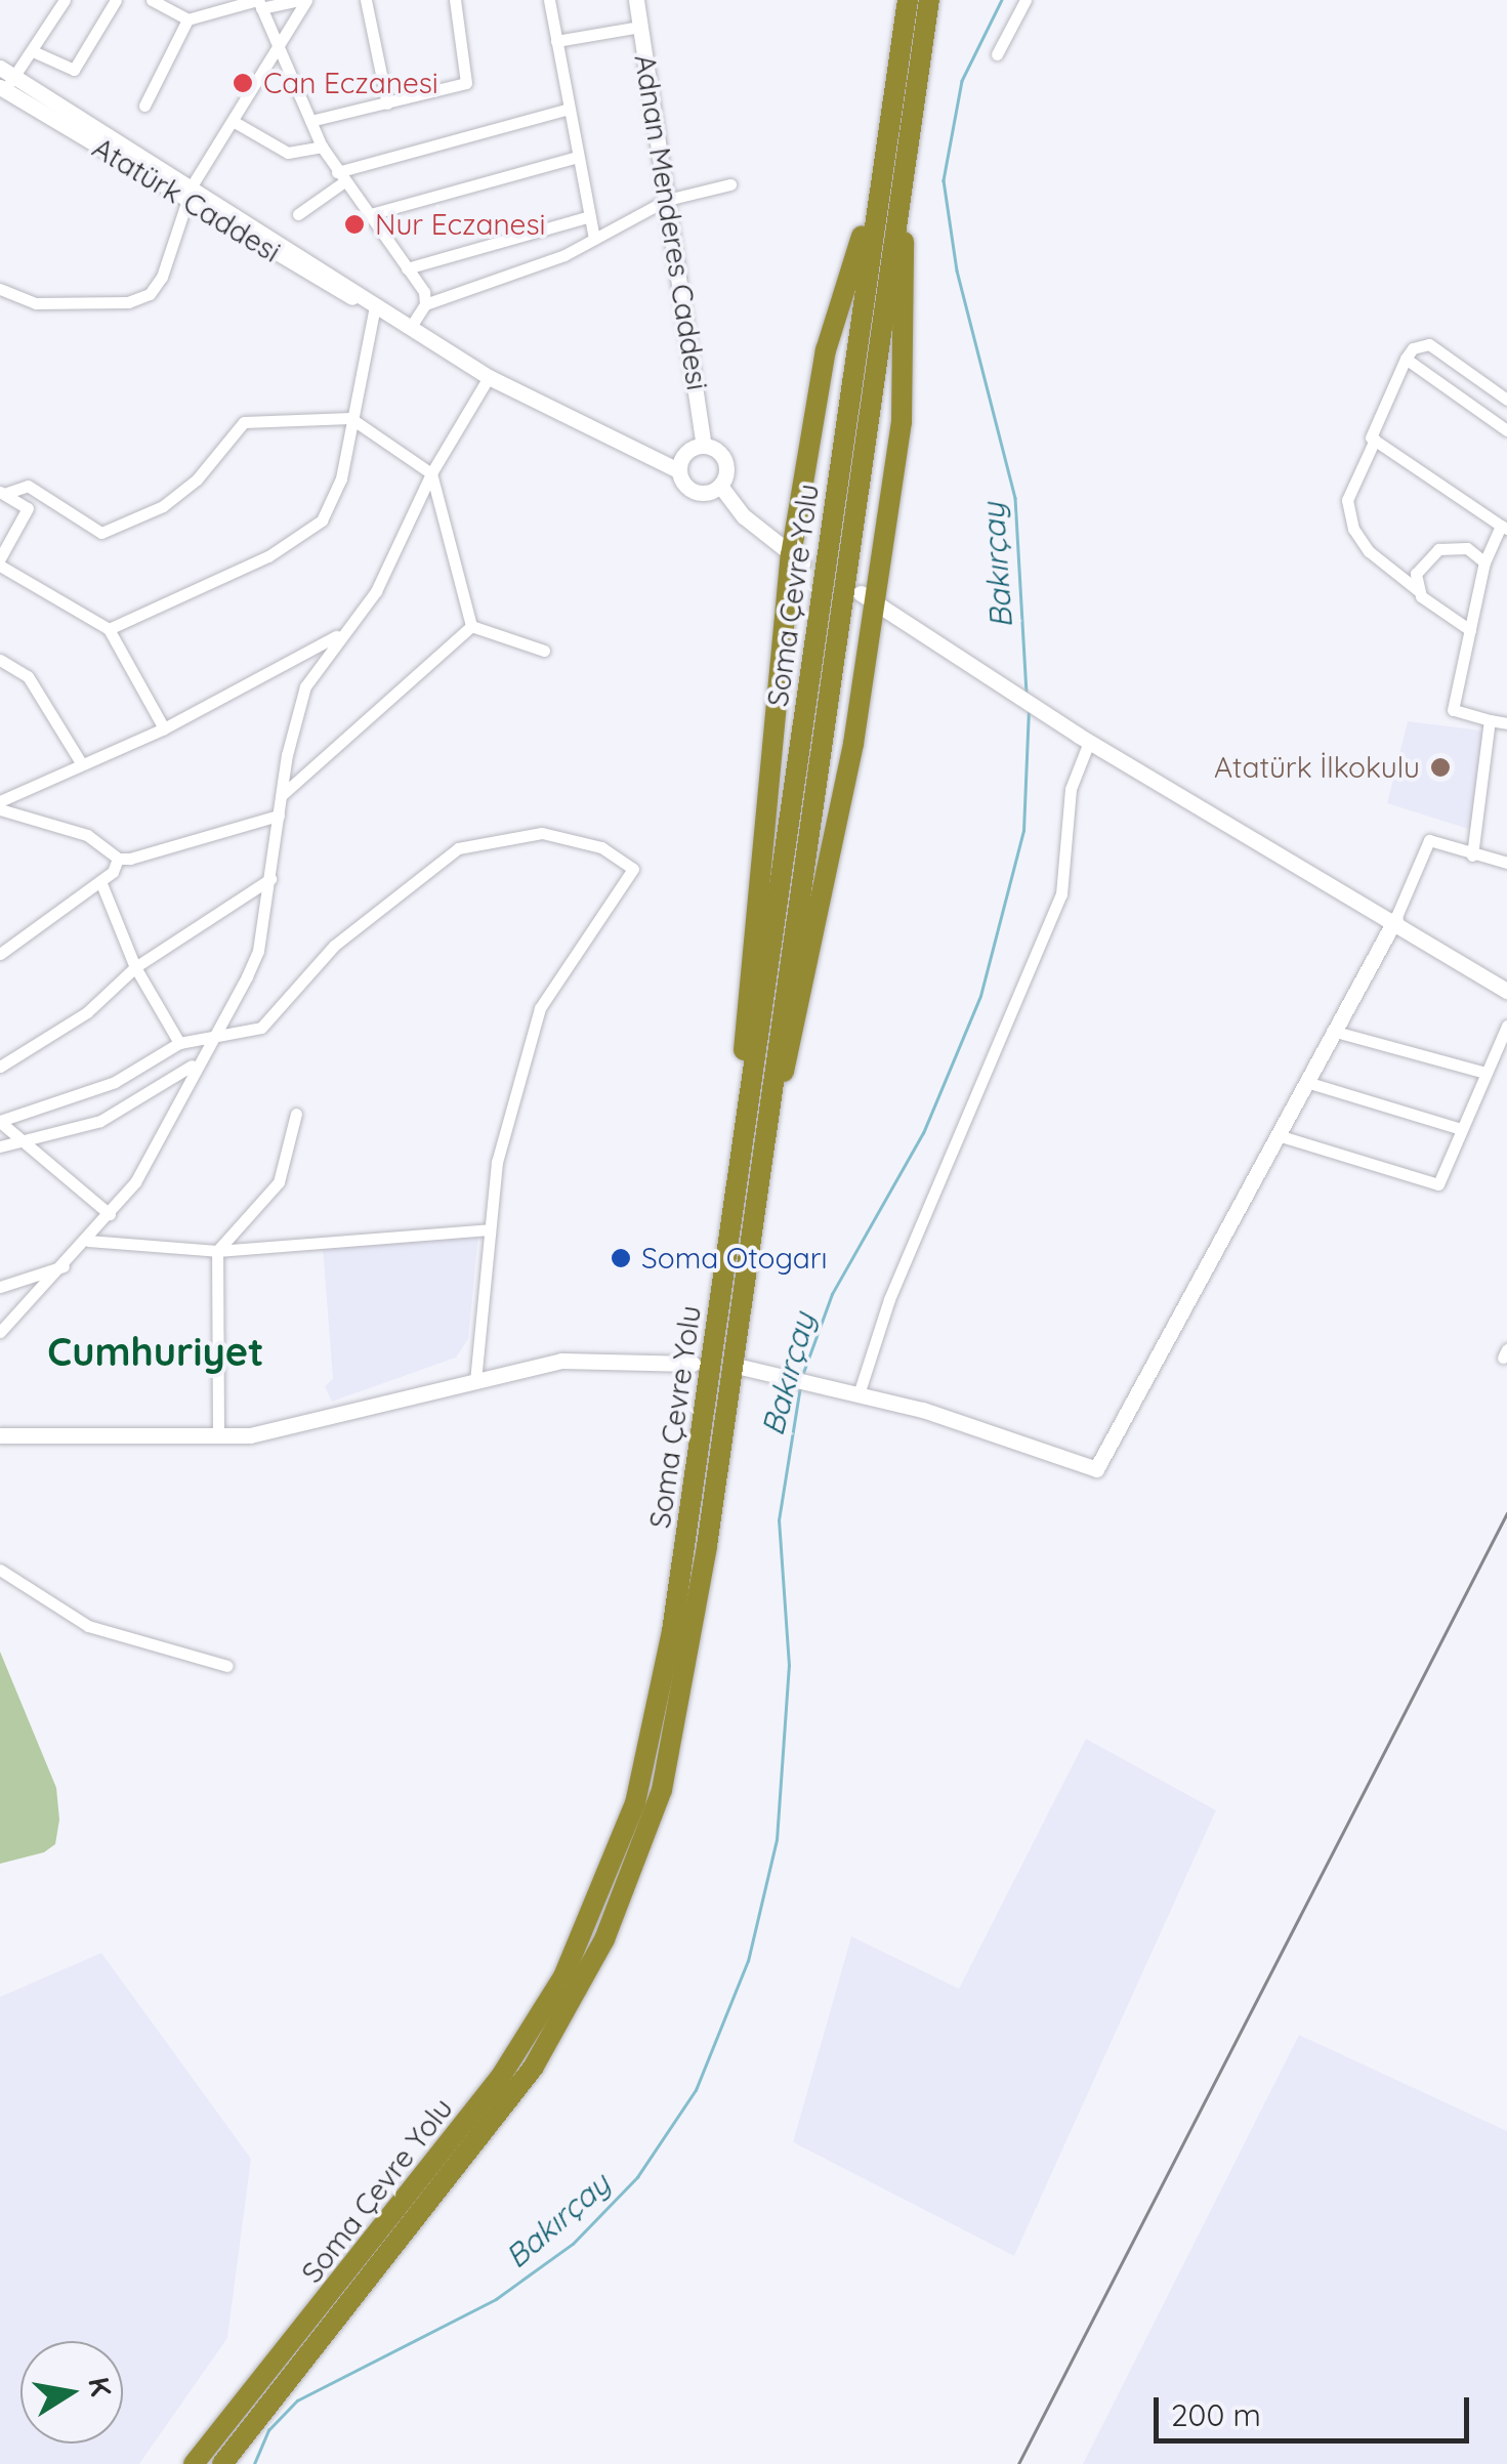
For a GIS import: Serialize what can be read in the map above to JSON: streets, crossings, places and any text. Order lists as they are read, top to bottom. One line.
{"streets":{"highway":["Soma Çevre Yolu"],"main road":["Atatürk Caddesi","Adnan Menderes Caddesi"]},"crossings":[["Atatürk Caddesi","Adnan Menderes Caddesi"]],"districts":["Cumhuriyet"],"water":["Bakırçay"],"places":["Can Eczanesi","Nur Eczanesi","Atatürk İlkokulu","Soma Otogarı"],"scale_bar":"200 m","north":"right"}
